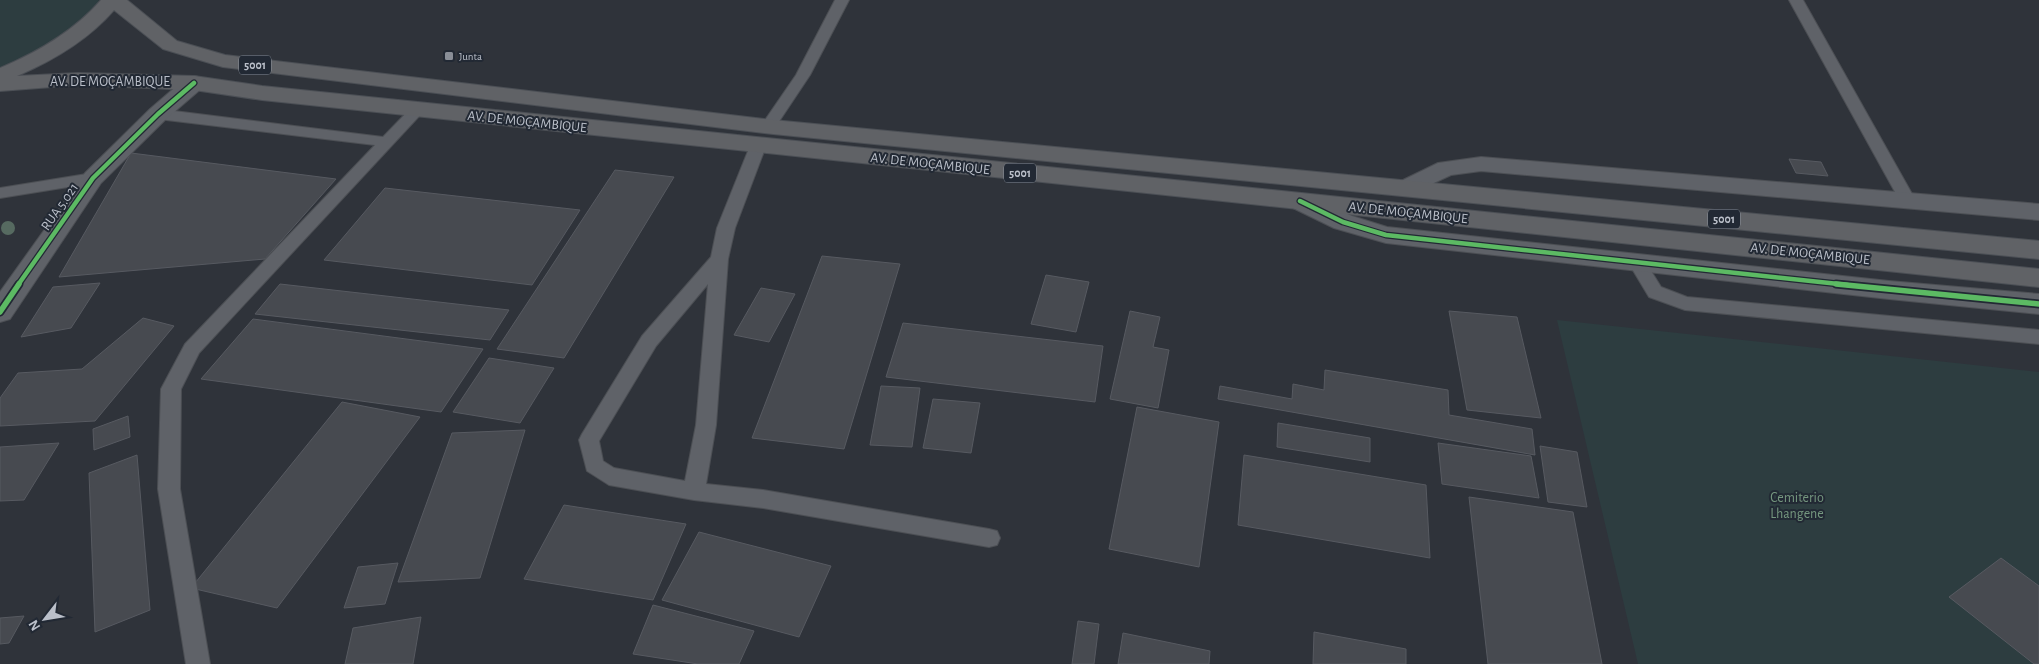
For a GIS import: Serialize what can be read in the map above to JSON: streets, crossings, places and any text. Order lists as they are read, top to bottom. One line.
{"streets":{"highway":["5001","AV. DE MOÇAMBIQUE"],"street":["RUA 5.021"]},"crossings":[["AV. DE MOÇAMBIQUE","RUA 5.021"]],"parks":["Cemiterio Lhangene"],"places":{"transit":["Junta"]},"north":"bottom left"}
